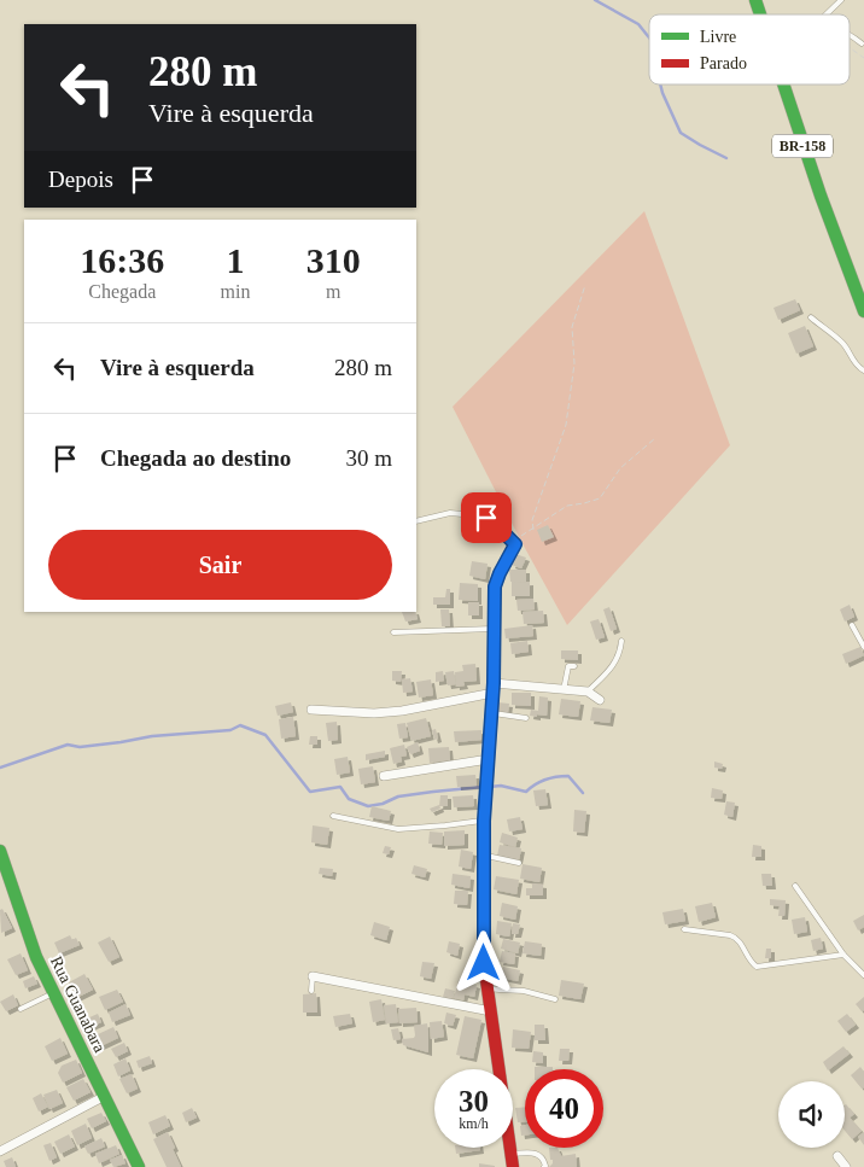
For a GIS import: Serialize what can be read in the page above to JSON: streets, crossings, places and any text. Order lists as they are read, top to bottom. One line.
{"streets":{"main road":["BR-158","Rua Guanabara"]},"legend":["Livre","Parado"],"page":{"turn":["280 m","Vire à esquerda"],"then":"Depois","eta":["16:36","Chegada","1","min","310","m"],"list":[{"name":"Vire à esquerda","value":"280 m"},{"name":"Chegada ao destino","value":"30 m"}],"buttons":"Sair","speed":"30 km/h","limit":"40"}}
